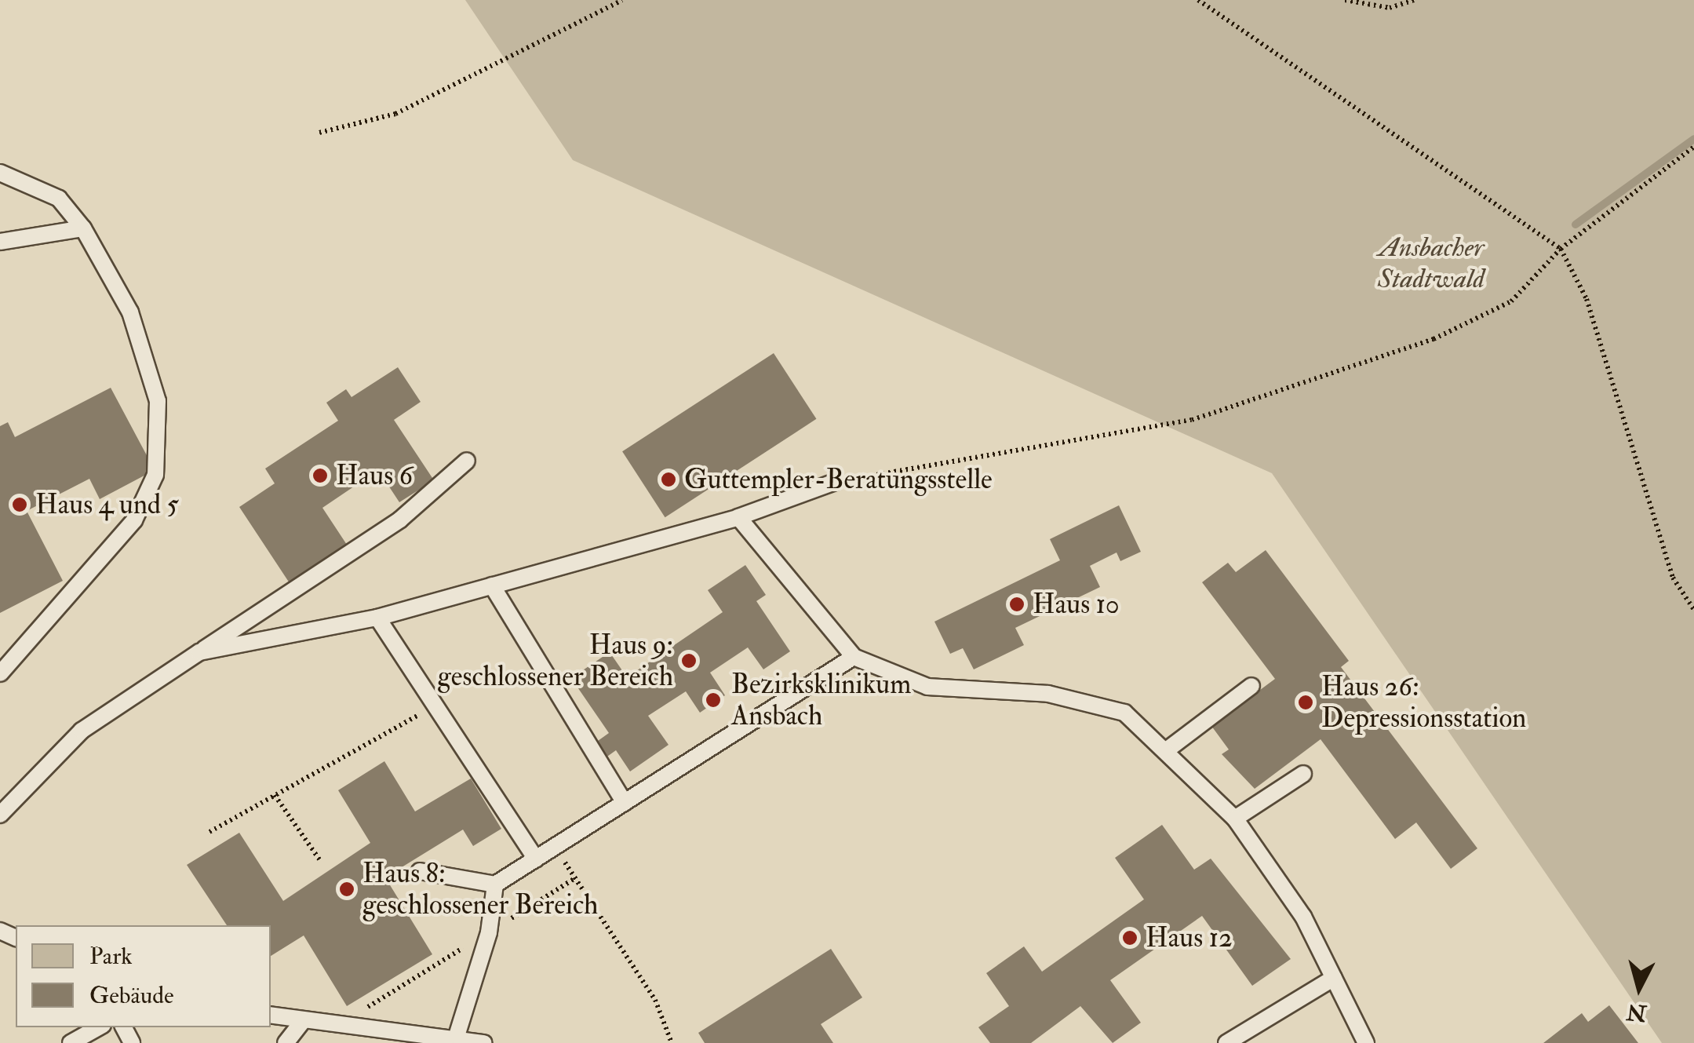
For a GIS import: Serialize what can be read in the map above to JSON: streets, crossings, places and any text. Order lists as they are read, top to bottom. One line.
{"parks":["Ansbacher Stadtwald"],"places":["Haus 6","Guttempler-Beratungsstelle","Haus 4 und 5","Haus 10","Haus 9: geschlossener Bereich","Bezirksklinikum Ansbach","Haus 26: Depressionsstation","Haus 8: geschlossener Bereich","Haus 12"],"legend":["Park","Gebäude"],"north":"bottom"}
